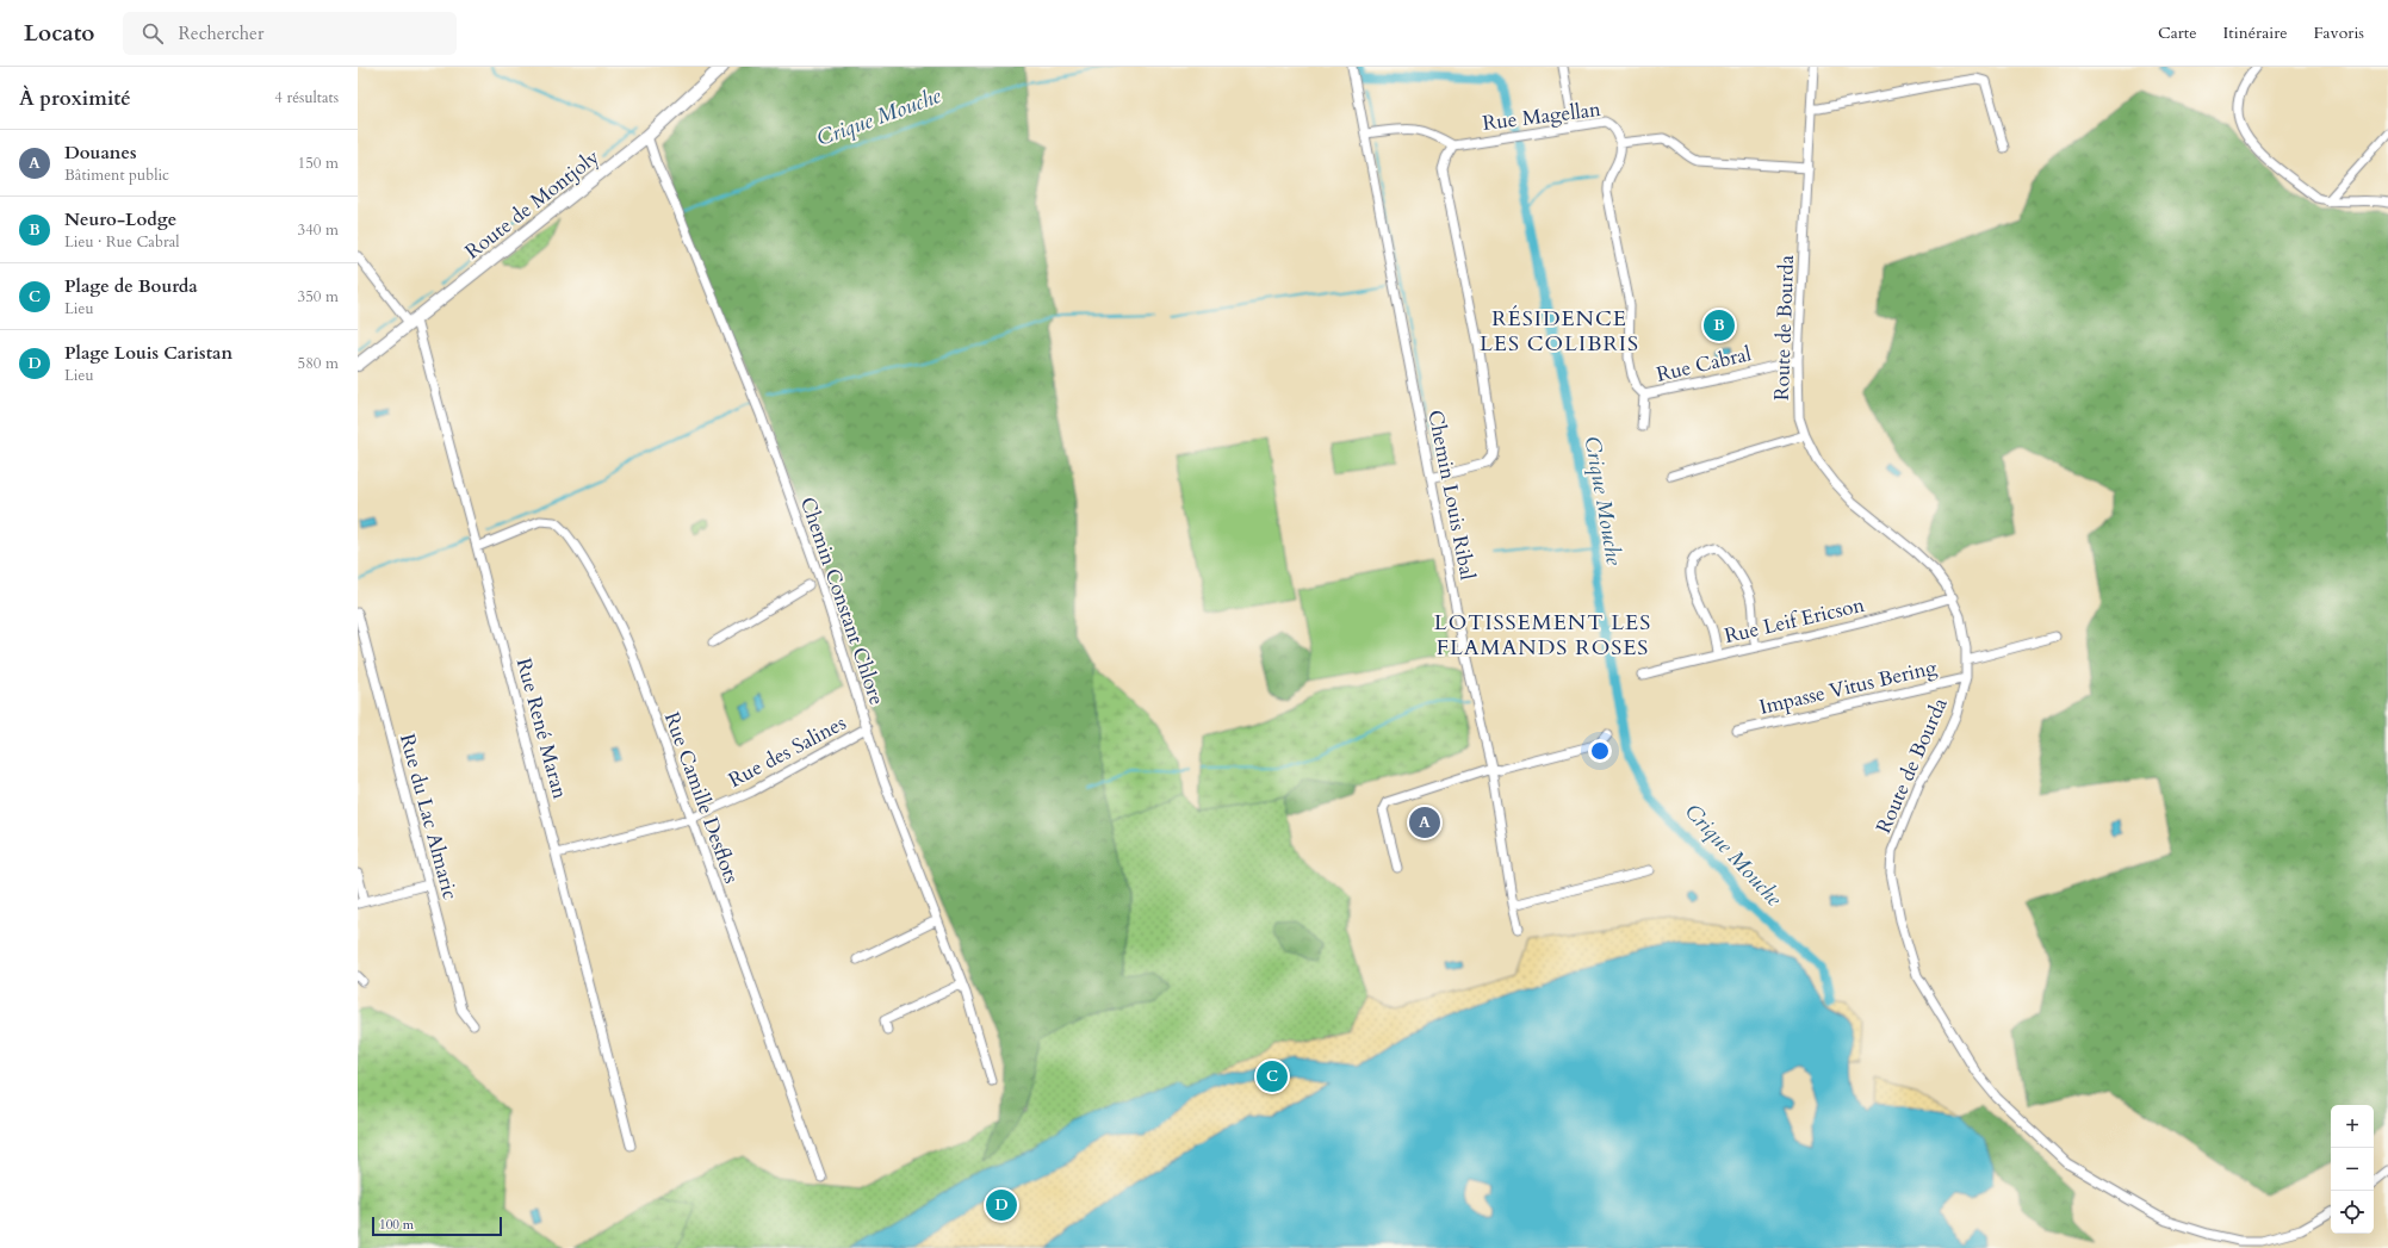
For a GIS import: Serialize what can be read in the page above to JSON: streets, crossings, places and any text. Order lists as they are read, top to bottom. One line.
{"streets":{"main road":["Route de Montjoly"],"street":["Rue Magellan","Route de Bourda","Rue Cabral","Chemin Louis Ribal","Chemin Constant Chlore","Rue Leif Ericson","Impasse Vitus Bering","Rue René Maran","Rue des Salines","Rue Camille Desflots","Rue du Lac Almaric"]},"crossings":[["Rue Magellan","Rue Cabral"],["Route de Montjoly","Chemin Constant Chlore"],["Route de Montjoly","Rue René Maran"],["Route de Bourda","Rue Cabral"],["Route de Bourda","Rue Leif Ericson"],["Route de Bourda","Impasse Vitus Bering"],["Chemin Constant Chlore","Rue des Salines"],["Rue René Maran","Rue des Salines"],["Rue René Maran","Rue Camille Desflots"],["Rue des Salines","Rue Camille Desflots"]],"districts":["RÉSIDENCE LES COLIBRIS","LOTISSEMENT LES FLAMANDS ROSES"],"water":["Crique Mouche"],"scale_bar":"100 m","page":{"header":"Locato","search":"Rechercher","nav":["Carte","Itinéraire","Favoris"],"heading":["À proximité","4 résultats"],"list":[{"mark":"A","name":"Douanes","note":"Bâtiment public","value":"150 m"},{"mark":"B","name":"Neuro-Lodge","note":"Lieu · Rue Cabral","value":"340 m"},{"mark":"C","name":"Plage de Bourda","note":"Lieu","value":"350 m"},{"mark":"D","name":"Plage Louis Caristan","note":"Lieu","value":"580 m"}],"pins":["B","A","C","D"],"map_buttons":["+","−"],"scale":"100 m"}}
